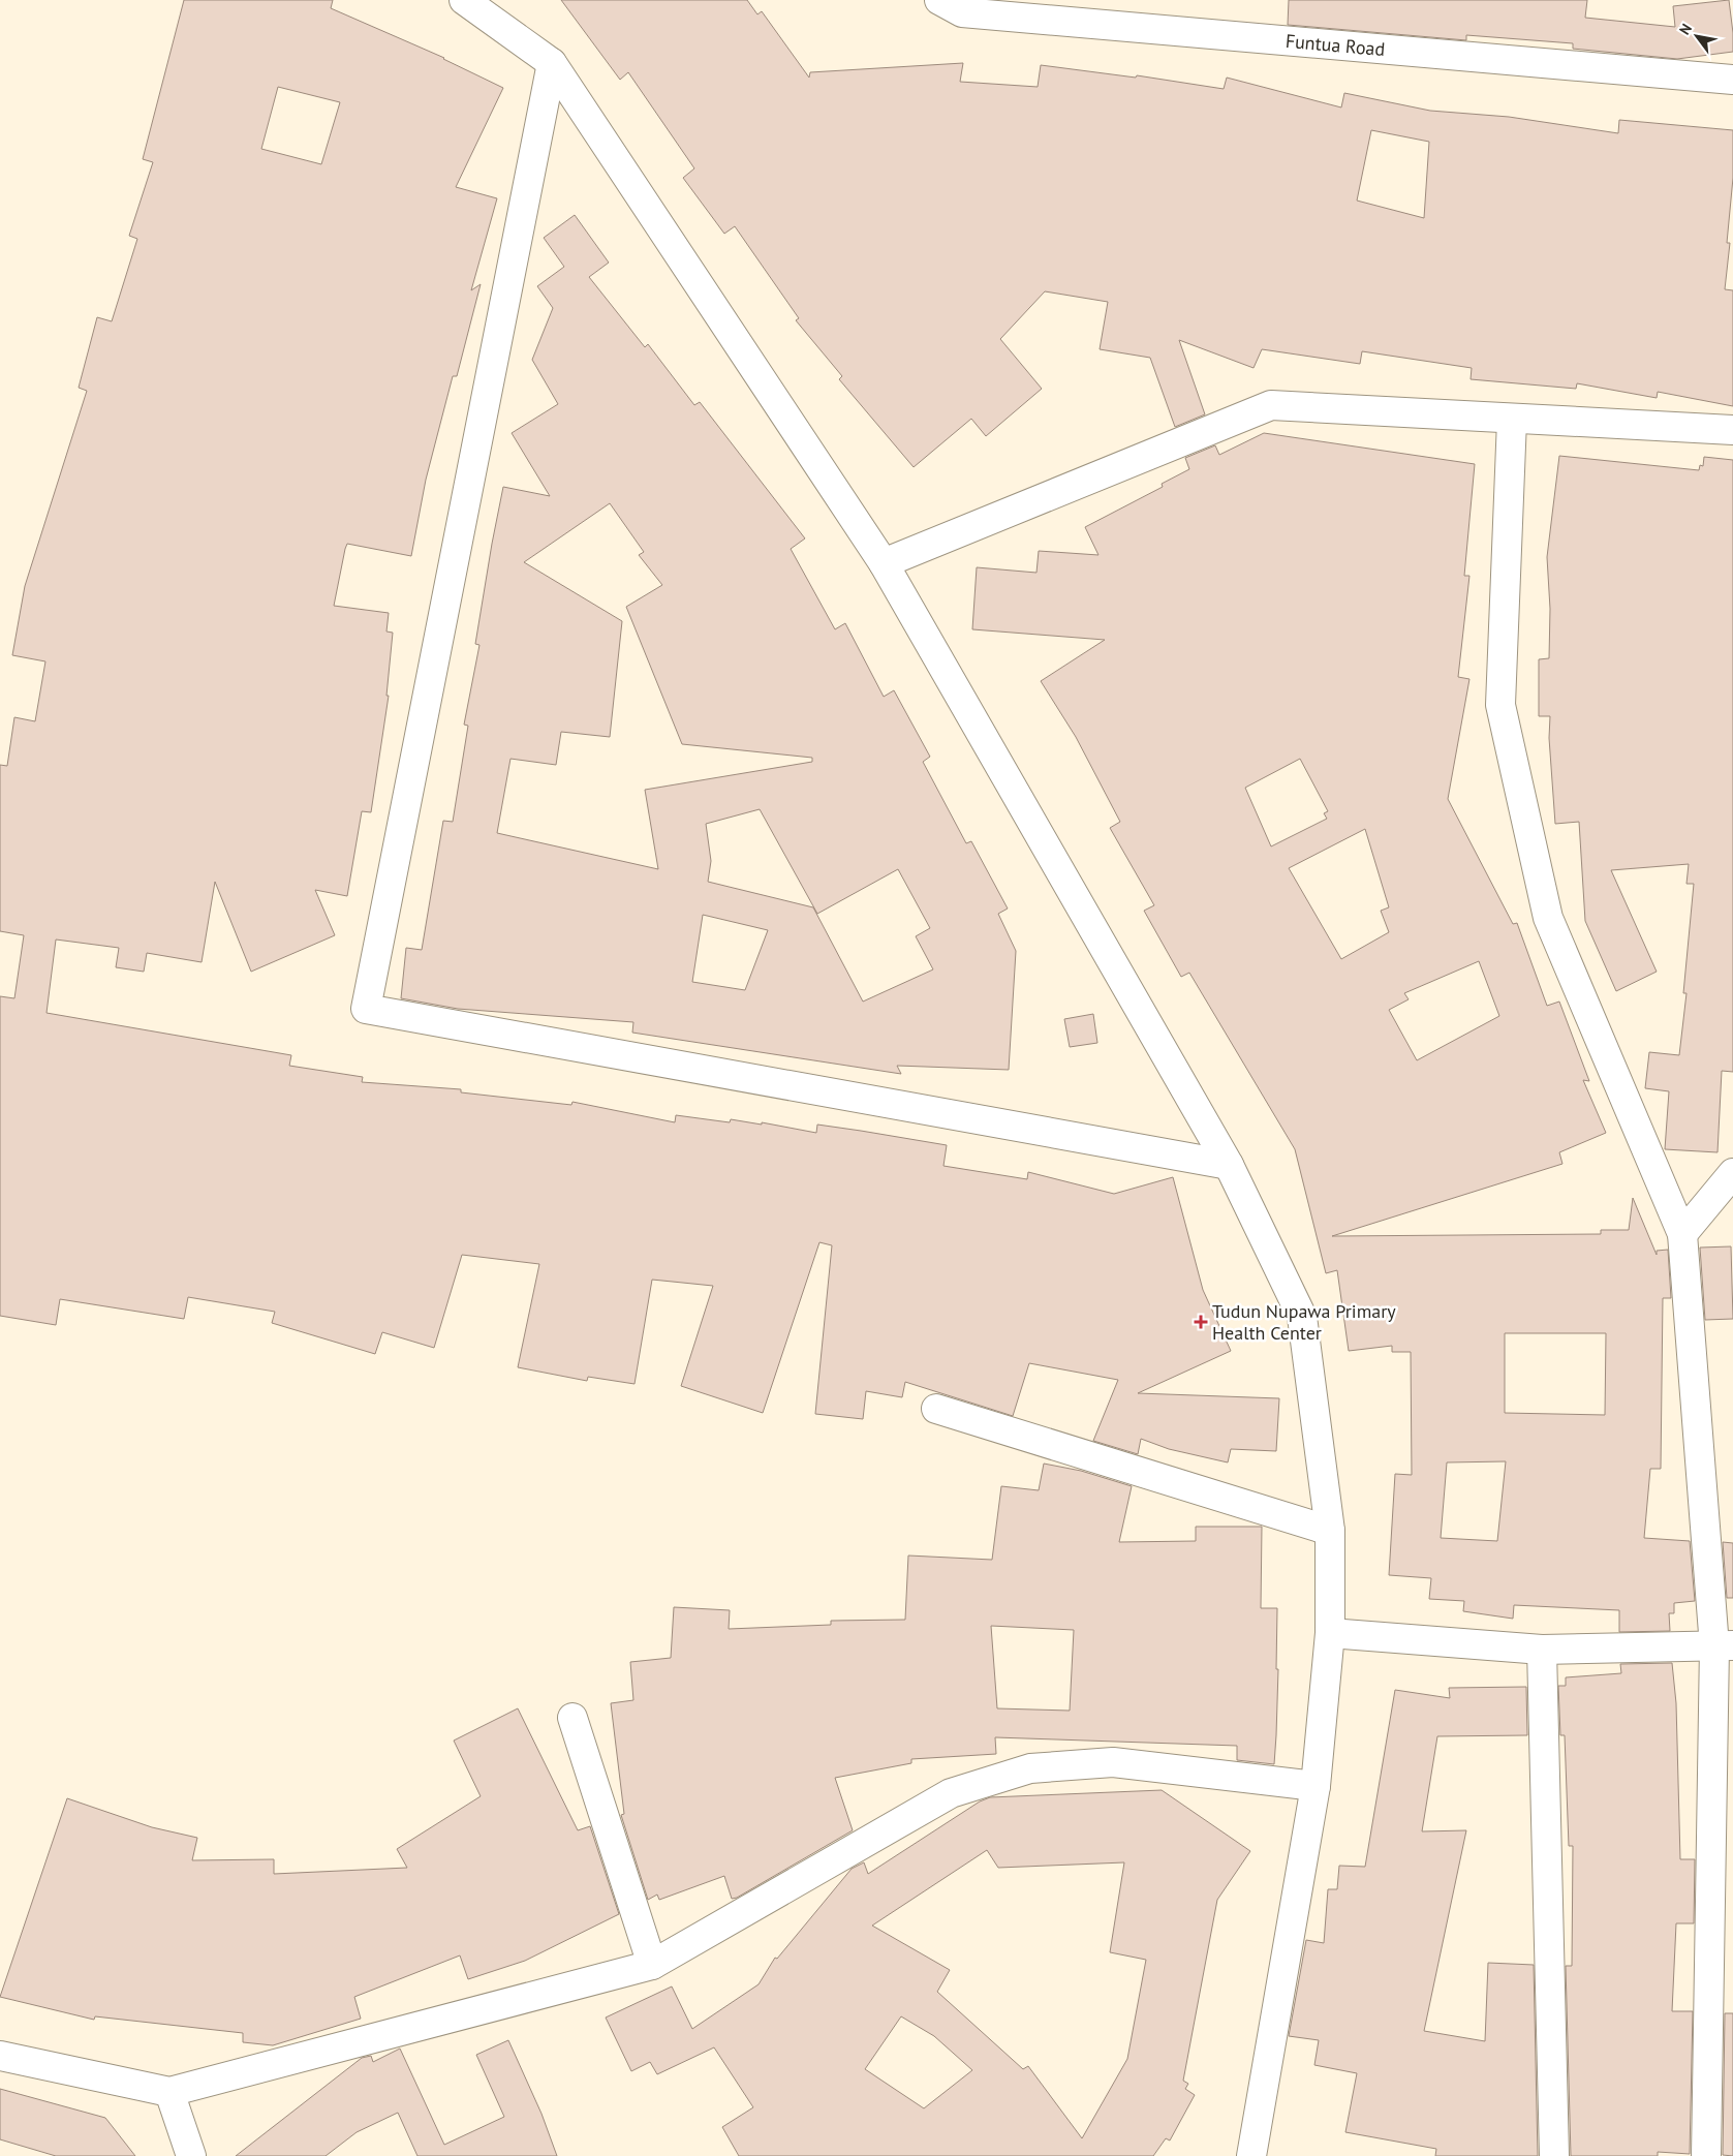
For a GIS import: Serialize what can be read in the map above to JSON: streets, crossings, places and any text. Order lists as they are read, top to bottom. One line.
{"streets":{"street":["Funtua Road"]},"places":{"health":["Tudun Nupawa Primary Health Center"]},"north":"top left"}
